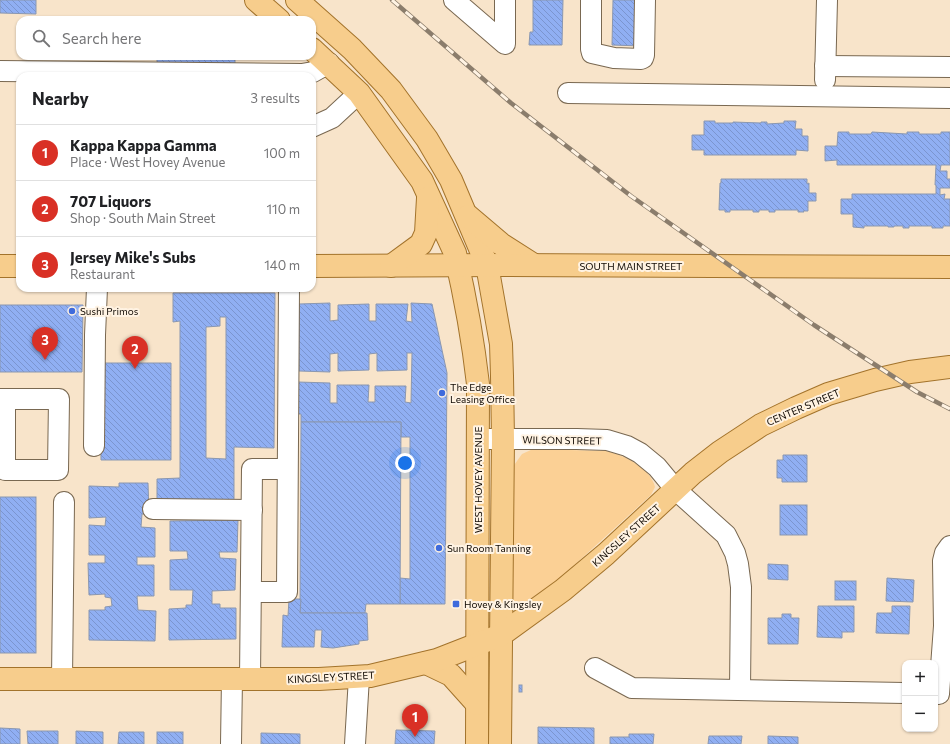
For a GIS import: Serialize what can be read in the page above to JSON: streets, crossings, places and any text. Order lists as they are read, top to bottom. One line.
{"streets":{"main road":["SOUTH MAIN STREET","CENTER STREET","WEST HOVEY AVENUE","KINGSLEY STREET"],"street":["WILSON STREET"]},"crossings":[["SOUTH MAIN STREET","WEST HOVEY AVENUE"],["CENTER STREET","WILSON STREET"],["CENTER STREET","KINGSLEY STREET"],["WILSON STREET","WEST HOVEY AVENUE"],["WILSON STREET","KINGSLEY STREET"],["WEST HOVEY AVENUE","KINGSLEY STREET"]],"places":{"other":["Sushi Primos","The Edge Leasing Office","Sun Room Tanning"],"transit":["Hovey & Kingsley"]},"page":{"search":"Search here","heading":["Nearby","3 results"],"list":[{"mark":"1","name":"Kappa Kappa Gamma","note":"Place · West Hovey Avenue","value":"100 m"},{"mark":"2","name":"707 Liquors","note":"Shop · South Main Street","value":"110 m"},{"mark":"3","name":"Jersey Mike's Subs","note":"Restaurant","value":"140 m"}],"pins":["3","2","1"],"map_buttons":["+","−"]}}
